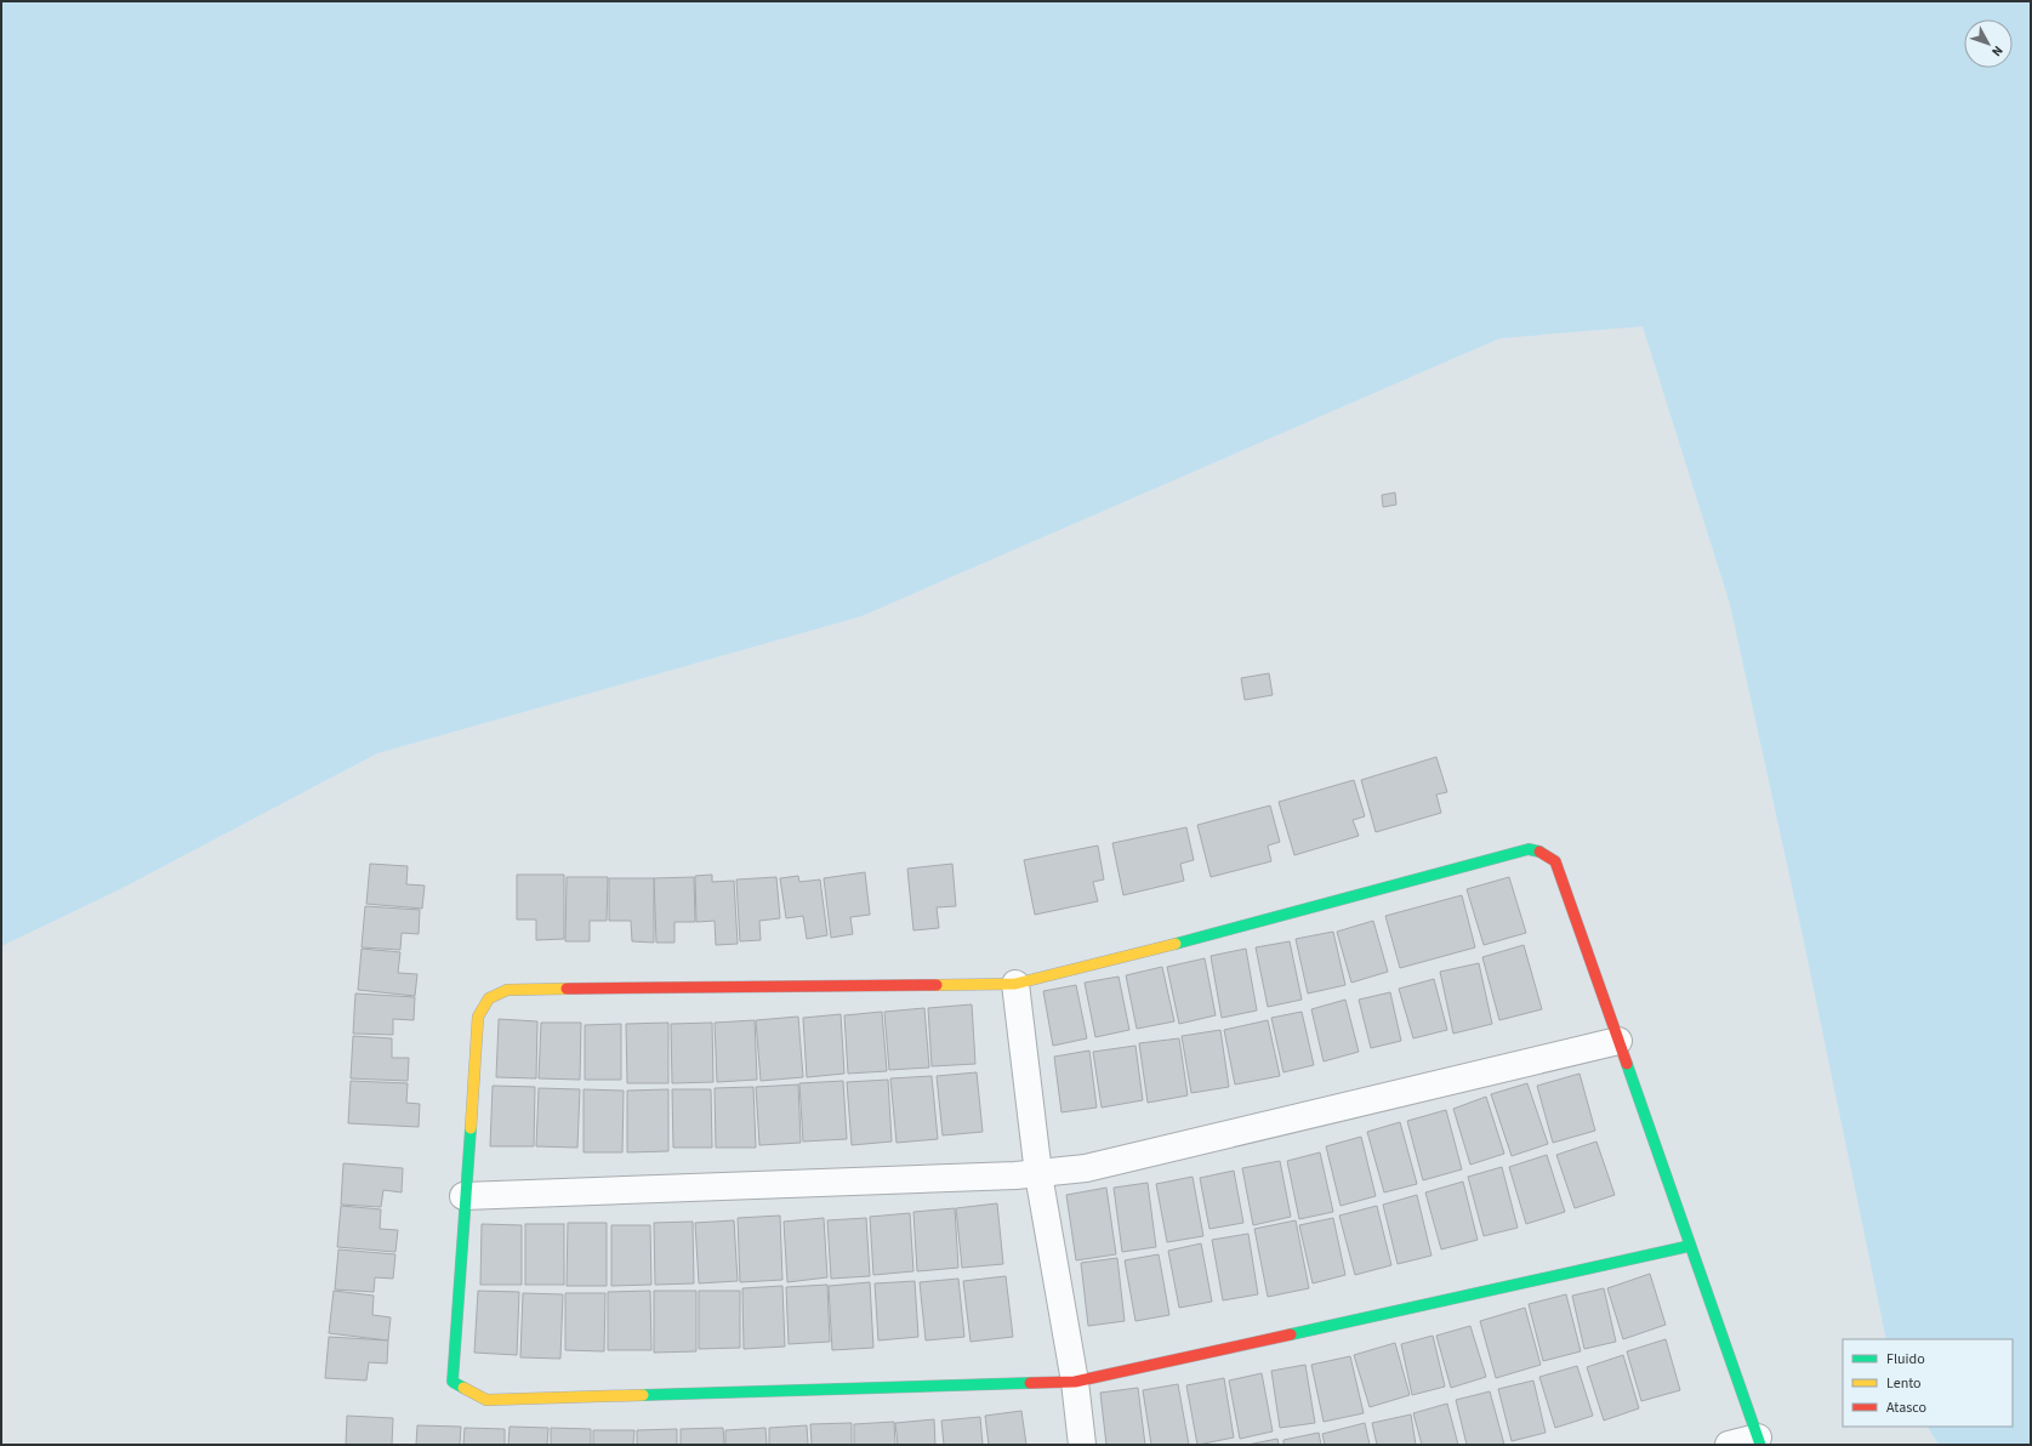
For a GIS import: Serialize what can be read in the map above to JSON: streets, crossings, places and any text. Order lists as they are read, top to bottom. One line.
{"legend":["Fluido","Lento","Atasco"],"north":"bottom right"}
